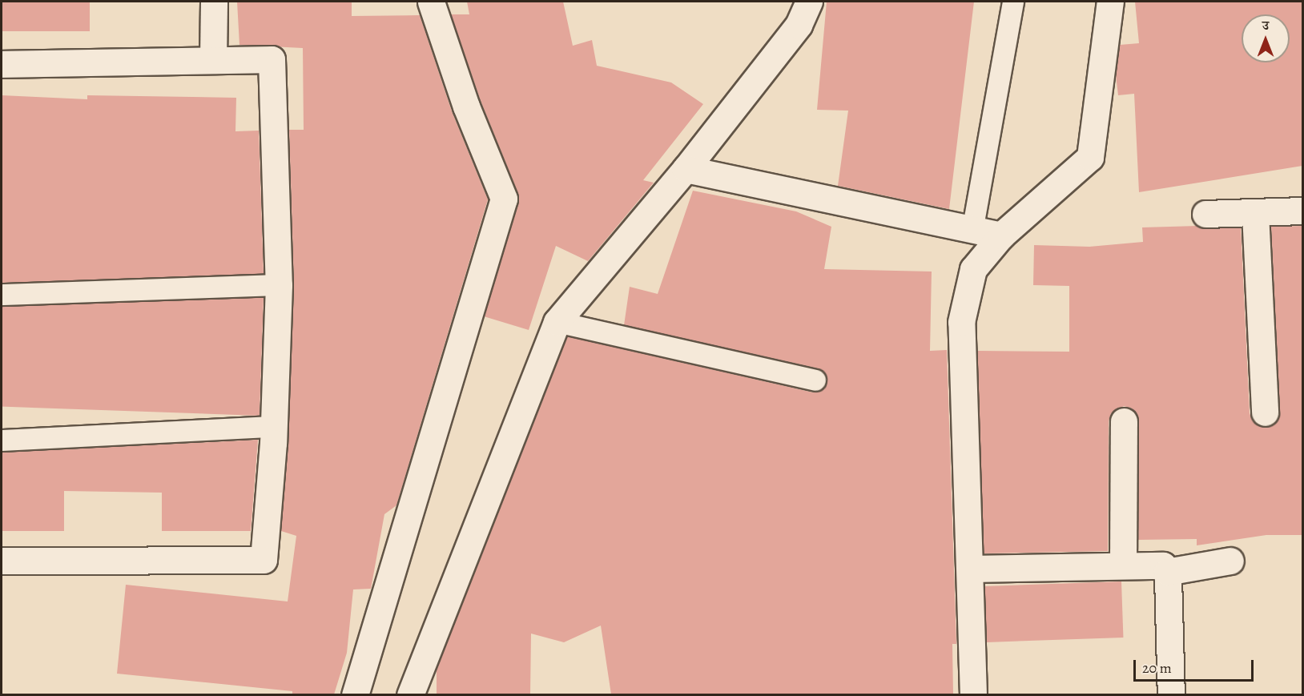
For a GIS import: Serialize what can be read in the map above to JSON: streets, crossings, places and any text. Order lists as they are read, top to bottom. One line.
{"scale_bar":"20 m","north":"top"}
